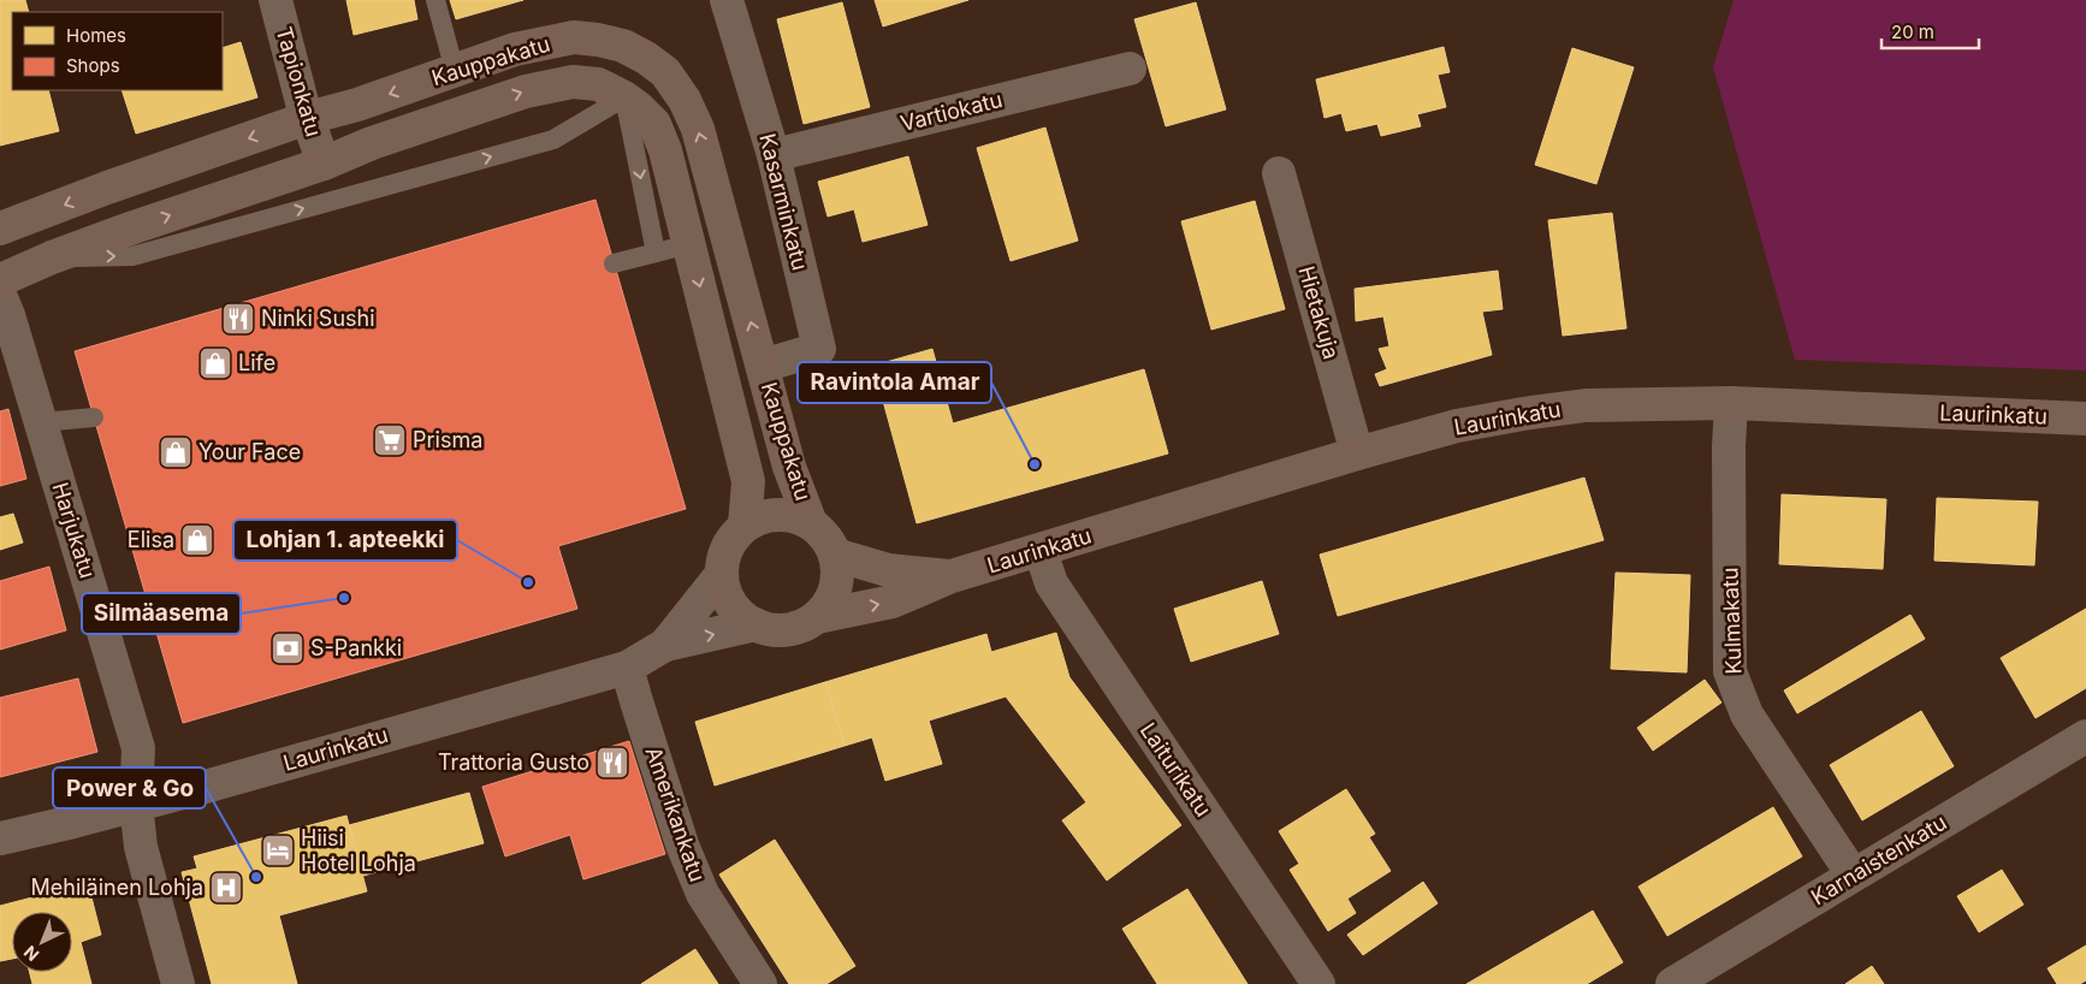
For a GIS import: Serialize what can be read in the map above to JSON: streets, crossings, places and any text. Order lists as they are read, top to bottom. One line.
{"streets":{"main road":["Kauppakatu","Laurinkatu"],"street":["Tapionkatu","Vartiokatu","Kasarminkatu","Hietakuja","Harjukatu","Kulmakatu","Laiturikatu","Amerikankatu","Karnaistenkatu"]},"crossings":[["Kauppakatu","Tapionkatu"],["Kauppakatu","Kasarminkatu"],["Kauppakatu","Laurinkatu"],["Vartiokatu","Kasarminkatu"],["Hietakuja","Laurinkatu"],["Laurinkatu","Harjukatu"],["Laurinkatu","Kulmakatu"],["Laurinkatu","Laiturikatu"],["Laurinkatu","Amerikankatu"],["Kulmakatu","Karnaistenkatu"]],"places":{"restaurant":["Ninki Sushi","Trattoria Gusto"],"shop":["Life","Your Face","Elisa"],"supermarket":["Prisma"],"other":["Ravintola Amar","Lohjan 1. apteekki","Silmäasema","Power & Go"],"bank":["S-Pankki"],"hotel":["Hiisi Hotel Lohja"],"hospital":["Mehiläinen Lohja"]},"legend":["Homes","Shops"],"scale_bar":"20 m","north":"bottom left"}
